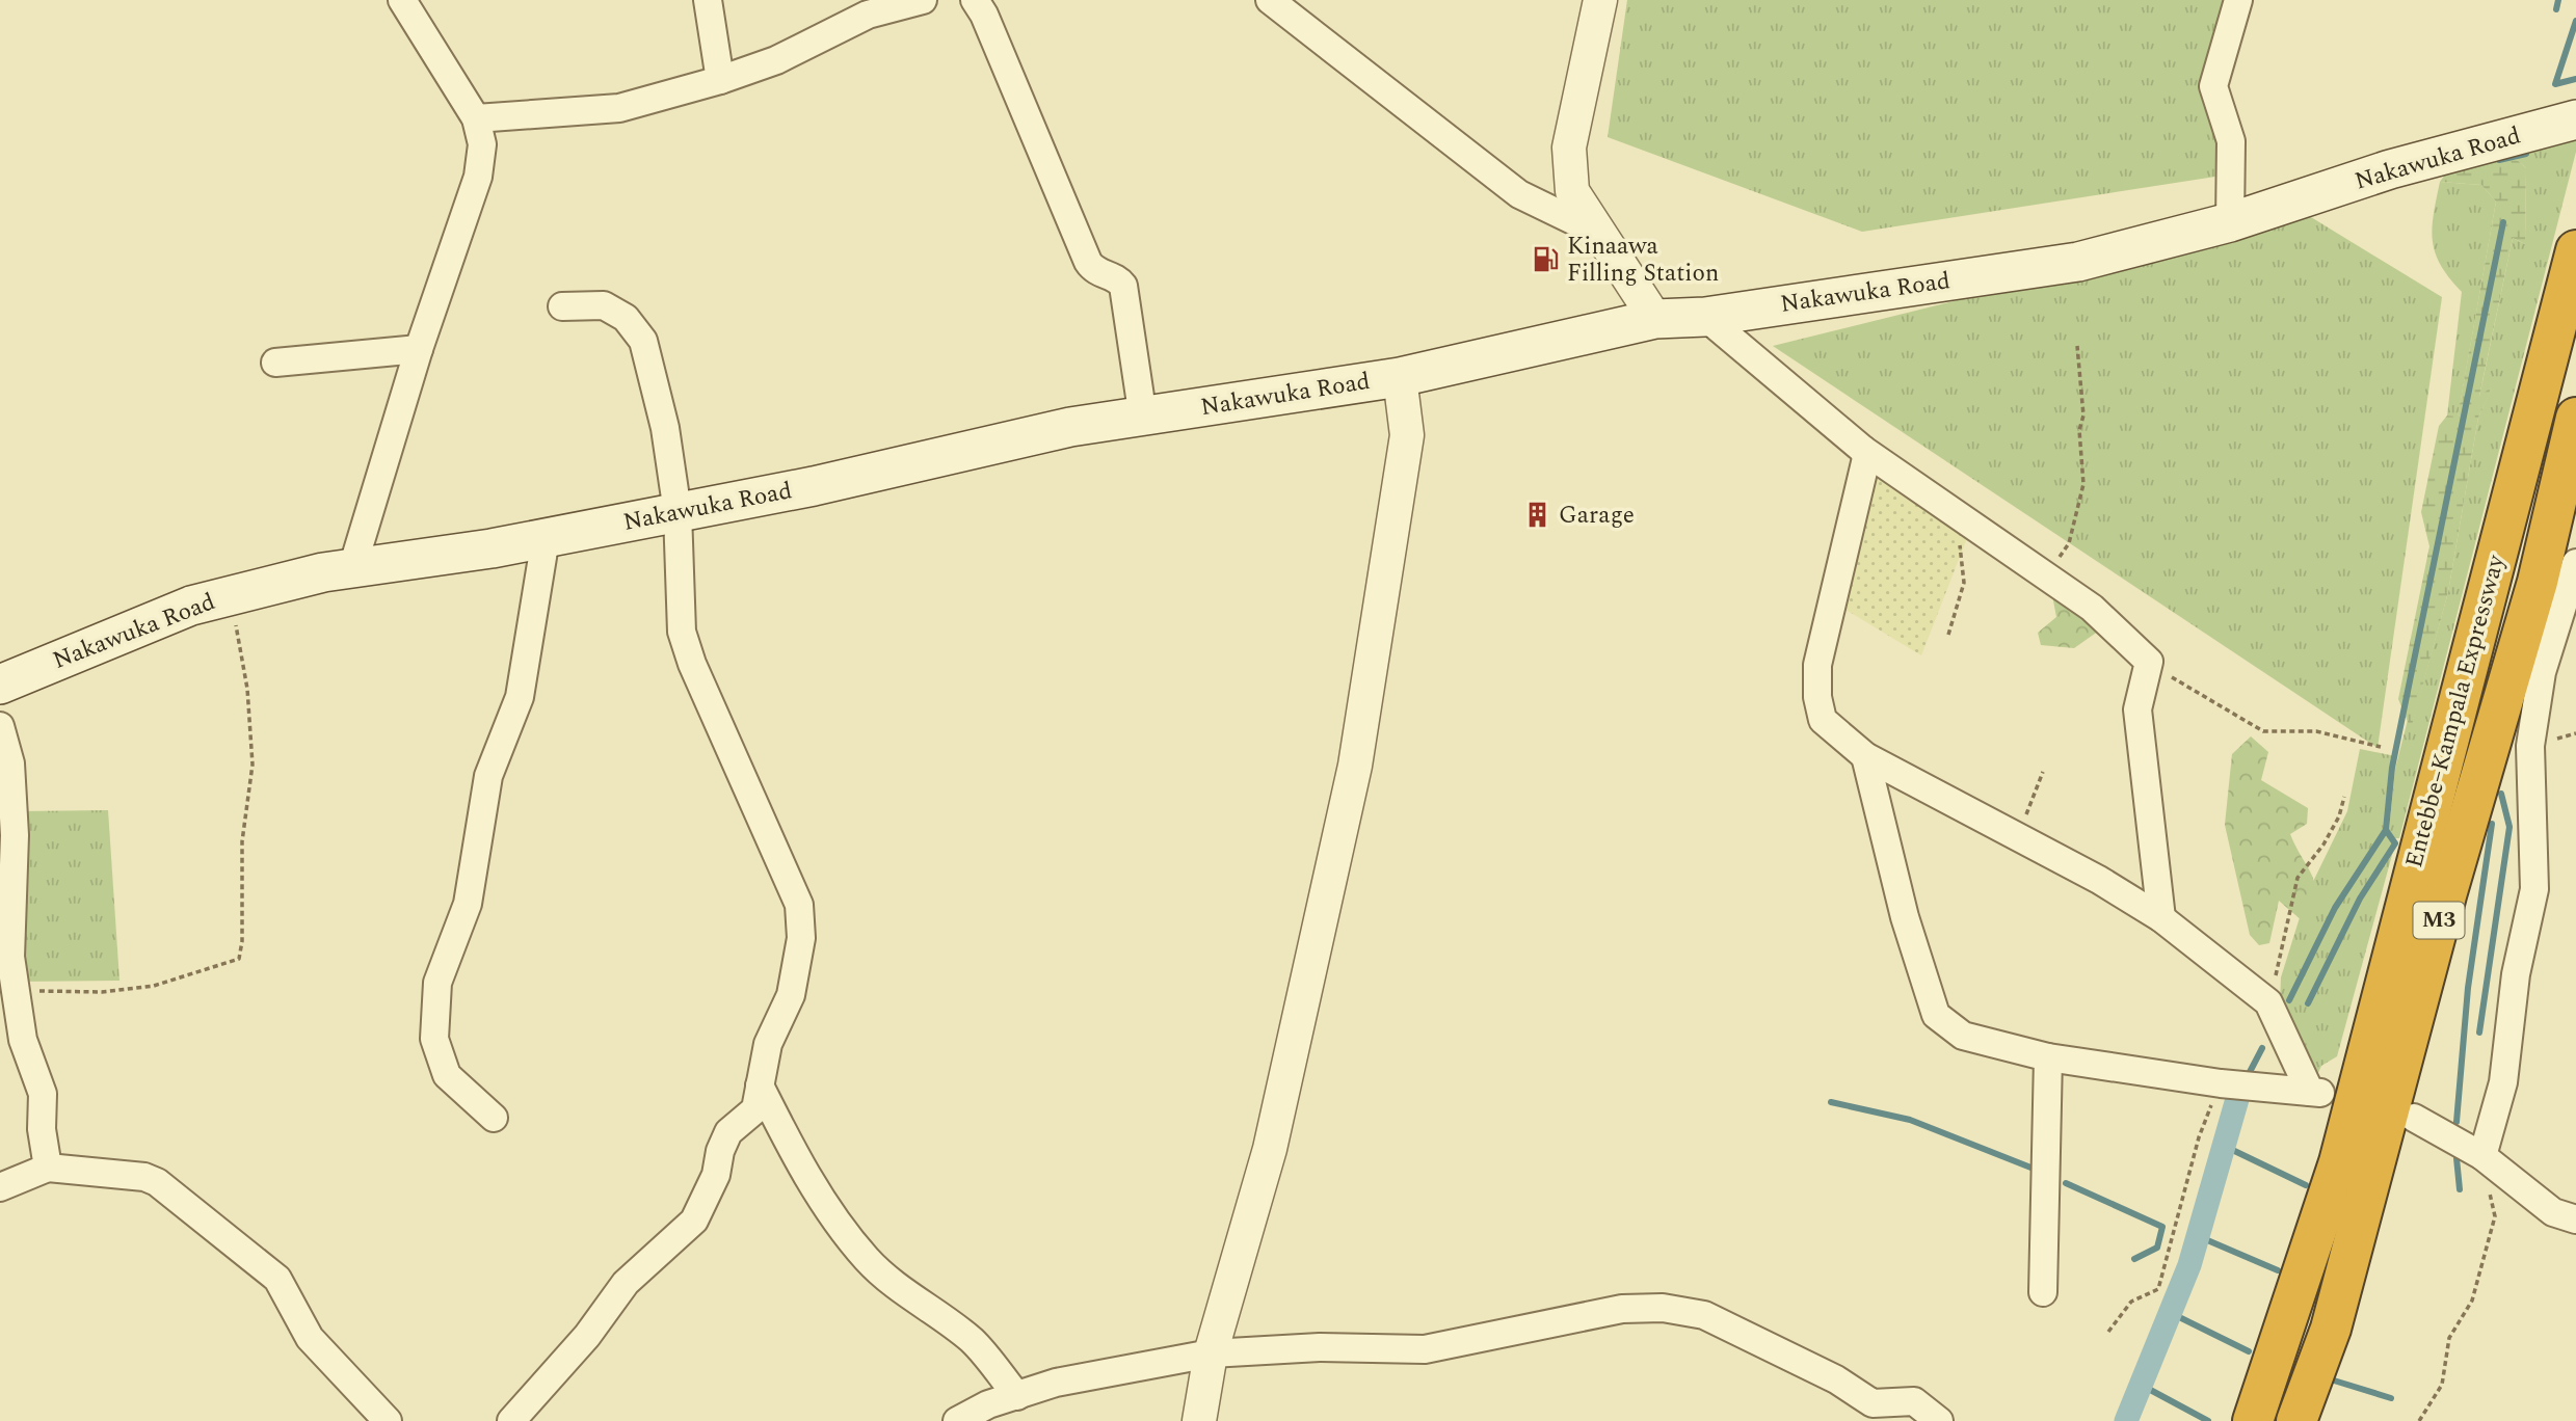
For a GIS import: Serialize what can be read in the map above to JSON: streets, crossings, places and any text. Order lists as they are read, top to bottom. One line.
{"streets":{"highway":["Entebbe–Kampala Expressway","M3"],"main road":["Nakawuka Road"]},"places":{"fuel station":["Kinaawa Filling Station"],"building":["Garage"]}}
